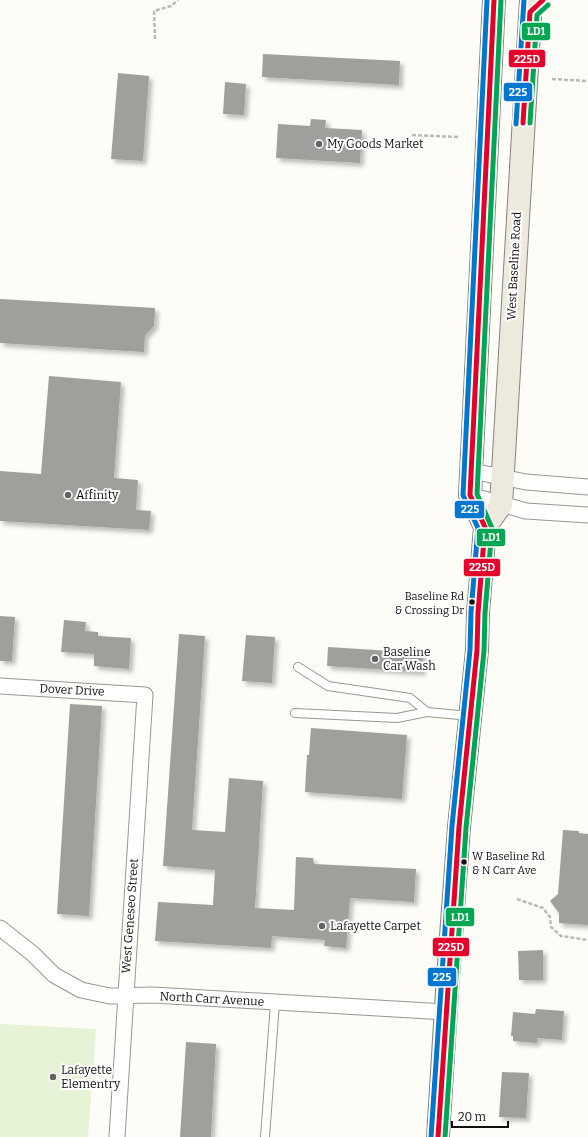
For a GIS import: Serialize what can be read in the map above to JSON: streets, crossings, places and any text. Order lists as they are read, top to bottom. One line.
{"streets":{"main road":["West Baseline Road"],"street":["Dover Drive","West Geneseo Street","North Carr Avenue"]},"crossings":[["Dover Drive","West Geneseo Street"],["West Geneseo Street","North Carr Avenue"]],"places":["My Goods Market","Affinity","Baseline Rd & Crossing Dr","Baseline Car Wash","W Baseline Rd & N Carr Ave","Lafayette Carpet","Lafayette Elementry"],"lines":["transit line 225D","transit line LD1","transit line 225"],"scale_bar":"20 m"}
